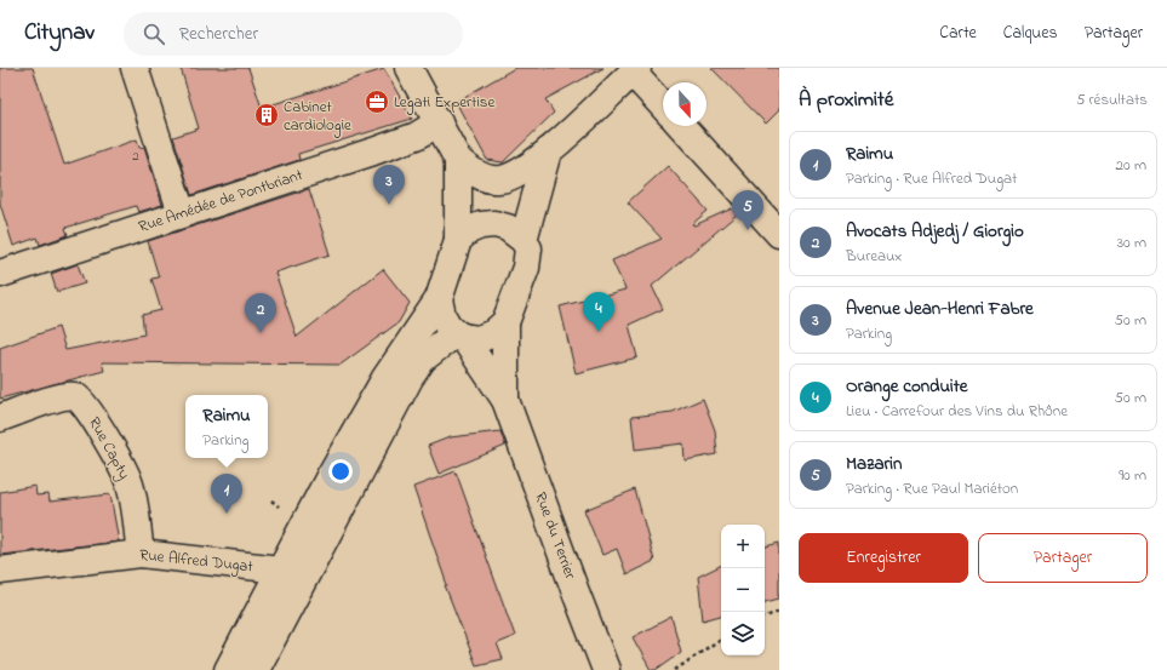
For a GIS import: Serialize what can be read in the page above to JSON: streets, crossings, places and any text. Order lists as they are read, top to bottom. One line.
{"streets":{"main road":["Rue Amédée de Pontbriant","Rue Capty","Rue du Terrier","Rue Alfred Dugat"]},"crossings":[["Rue Capty","Rue Alfred Dugat"]],"places":{"office":["Legati Expertise"],"building":["Cabinet cardiologie"]},"house_numbers":["2"],"north":"bottom","page":{"header":"Citynav","search":"Rechercher","nav":["Carte","Calques","Partager"],"heading":["À proximité","5 résultats"],"list":[{"mark":"1","name":"Raimu","note":"Parking · Rue Alfred Dugat","value":"20 m"},{"mark":"2","name":"Avocats Adjedj / Giorgio","note":"Bureaux","value":"30 m"},{"mark":"3","name":"Avenue Jean-Henri Fabre","note":"Parking","value":"50 m"},{"mark":"4","name":"Orange conduite","note":"Lieu · Carrefour des Vins du Rhône","value":"50 m"},{"mark":"5","name":"Mazarin","note":"Parking · Rue Paul Mariéton","value":"90 m"}],"pins":["3","5","4","2","1"],"popup":["Raimu","Parking"],"buttons":["Enregistrer","Partager"],"map_buttons":["+","−"]}}
